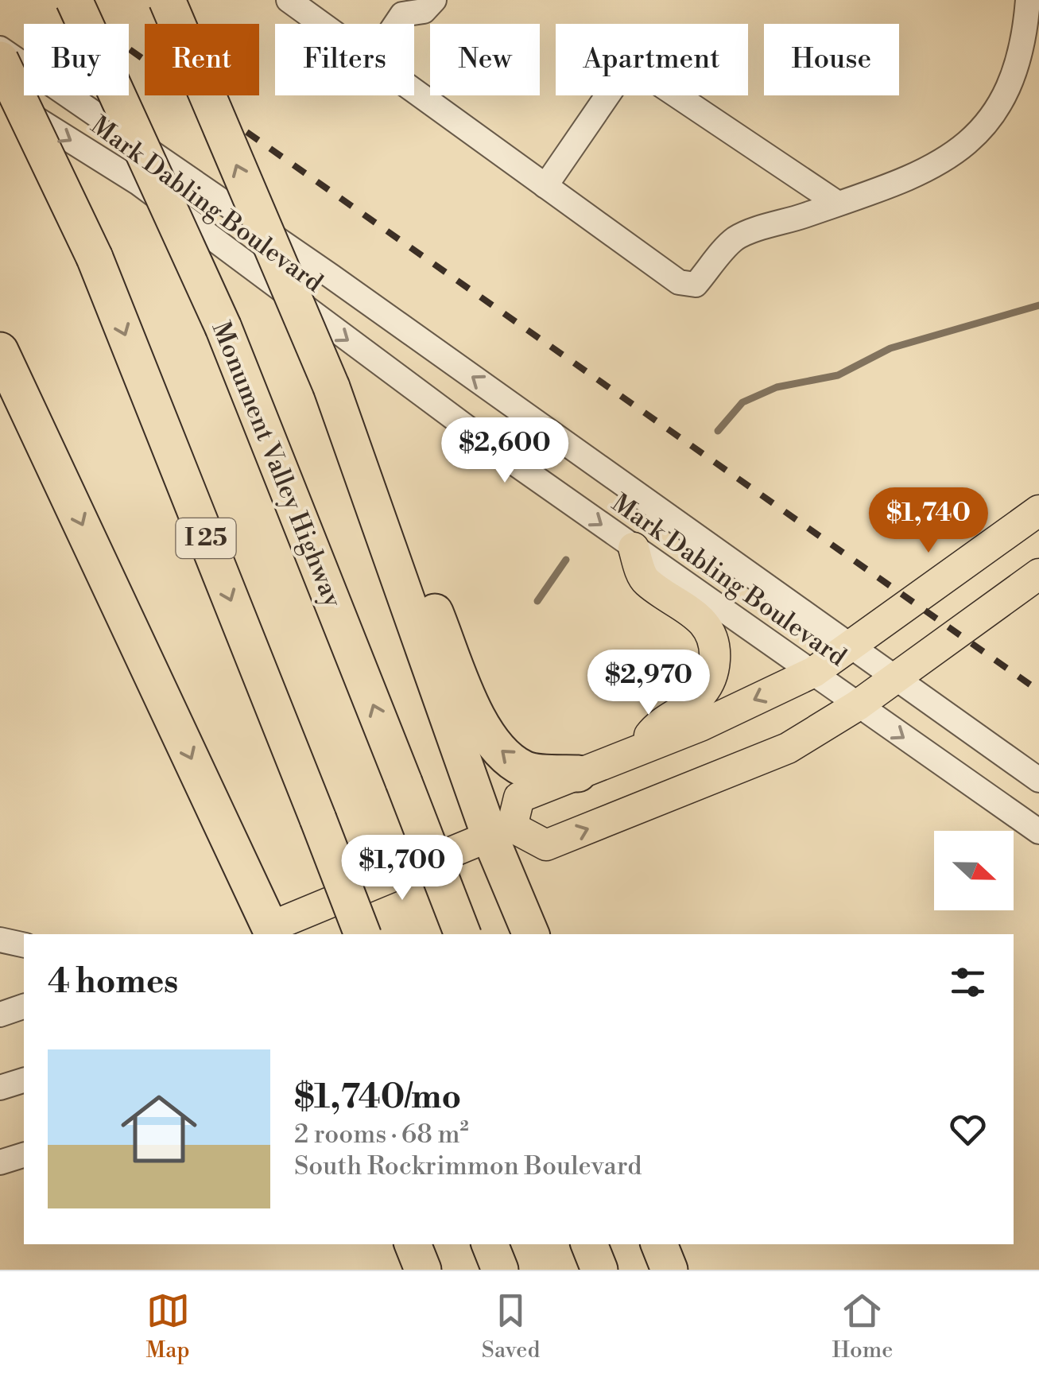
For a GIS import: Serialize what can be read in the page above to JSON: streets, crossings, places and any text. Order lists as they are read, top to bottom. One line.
{"streets":{"highway":["Monument Valley Highway","I 25"],"street":["Mark Dabling Boulevard"]},"north":"right","page":{"chip":["Buy","Rent","Filters","New","Apartment","House"],"price":["$2,600","$1,740","$2,970","$1,700"],"heading":"4 homes","list":[{"name":"$1,740/mo","note":"2 rooms · 68 m² · South Rockrimmon Boulevard"}],"tabs":["Map","Saved","Home"]}}
